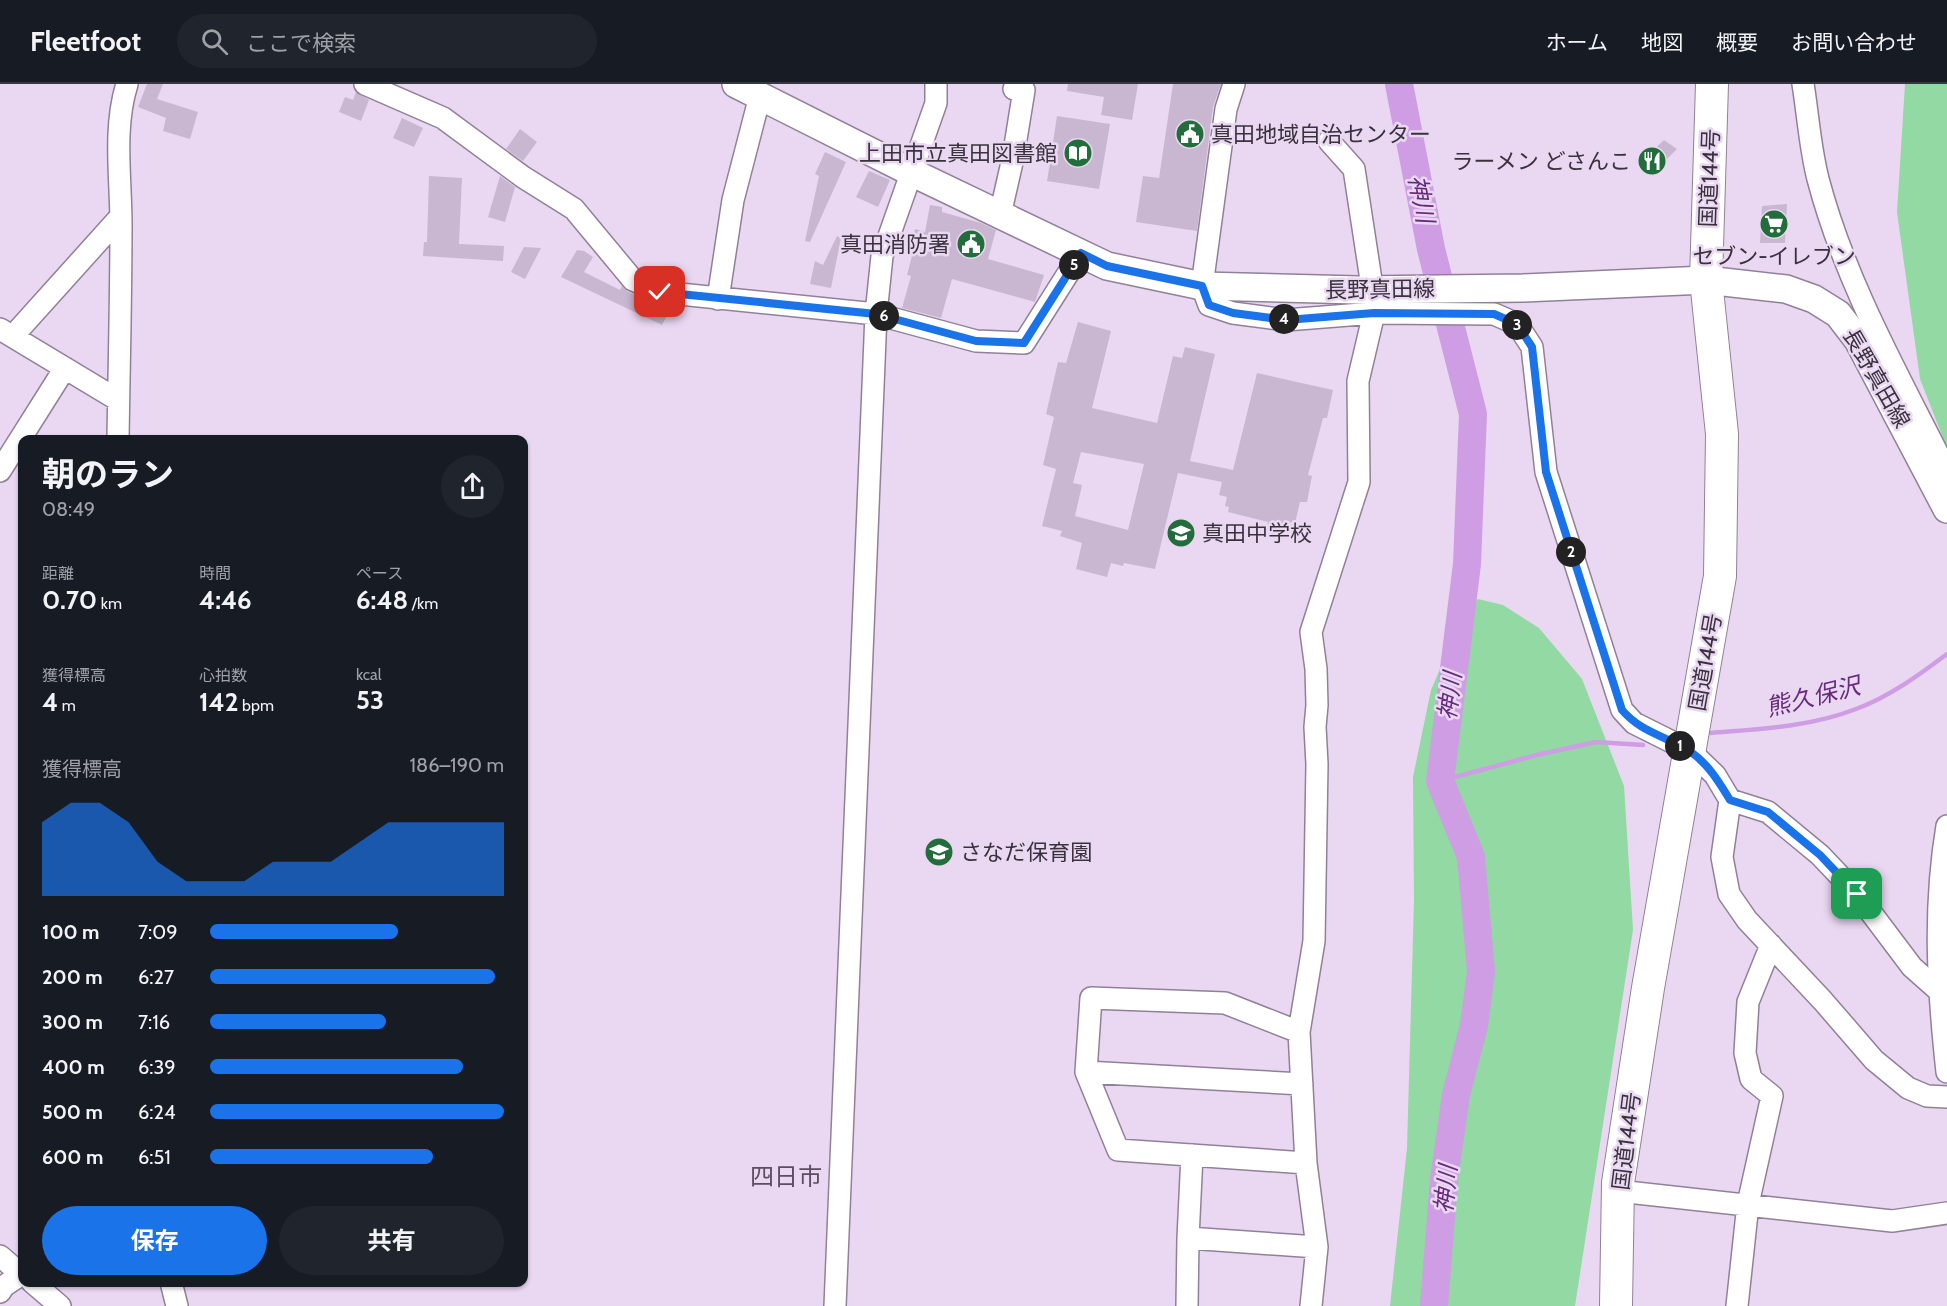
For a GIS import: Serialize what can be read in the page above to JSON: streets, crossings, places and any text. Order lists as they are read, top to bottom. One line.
{"streets":{"highway":["国道144号"],"main road":["長野真田線"]},"crossings":[["国道144号","長野真田線"]],"districts":["四日市"],"water":["神川","熊久保沢"],"places":{"public building":["真田地域自治センター","真田消防署"],"library":["上田市立真田図書館"],"restaurant":["ラーメン どさんこ"],"supermarket":["セブン-イレブン"],"school or university":["真田中学校","さなだ保育園"]},"page":{"header":"Fleetfoot","search":"ここで検索","nav":["ホーム","地図","概要","お問い合わせ"],"pins":["5","6","4","3","2","1"],"heading":["朝のラン","08:49"],"stats":[["距離","0.70 km"],["時間","4:46"],["ペース","6:48 /km"],["獲得標高","4 m"],["心拍数","142 bpm"],["kcal","53"]],"chart":["獲得標高","186–190 m"],"list":[{"name":"100 m","note":"7:09"},{"name":"200 m","note":"6:27"},{"name":"300 m","note":"7:16"},{"name":"400 m","note":"6:39"},{"name":"500 m","note":"6:24"},{"name":"600 m","note":"6:51"}],"buttons":["保存","共有"]}}
